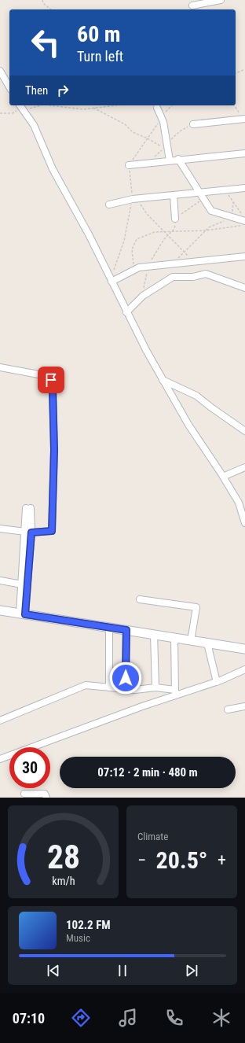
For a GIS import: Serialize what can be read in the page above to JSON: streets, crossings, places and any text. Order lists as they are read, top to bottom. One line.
{"page":{"turn":["60 m","Turn left"],"then":"Then","limit":"30","trip":"07:12 · 2 min · 480 m","tile":"Climate","heat":["−","20.5°","+"],"song":["102.2 FM","Music"],"tabs":"07:10","gauge":["28","km/h"]}}
